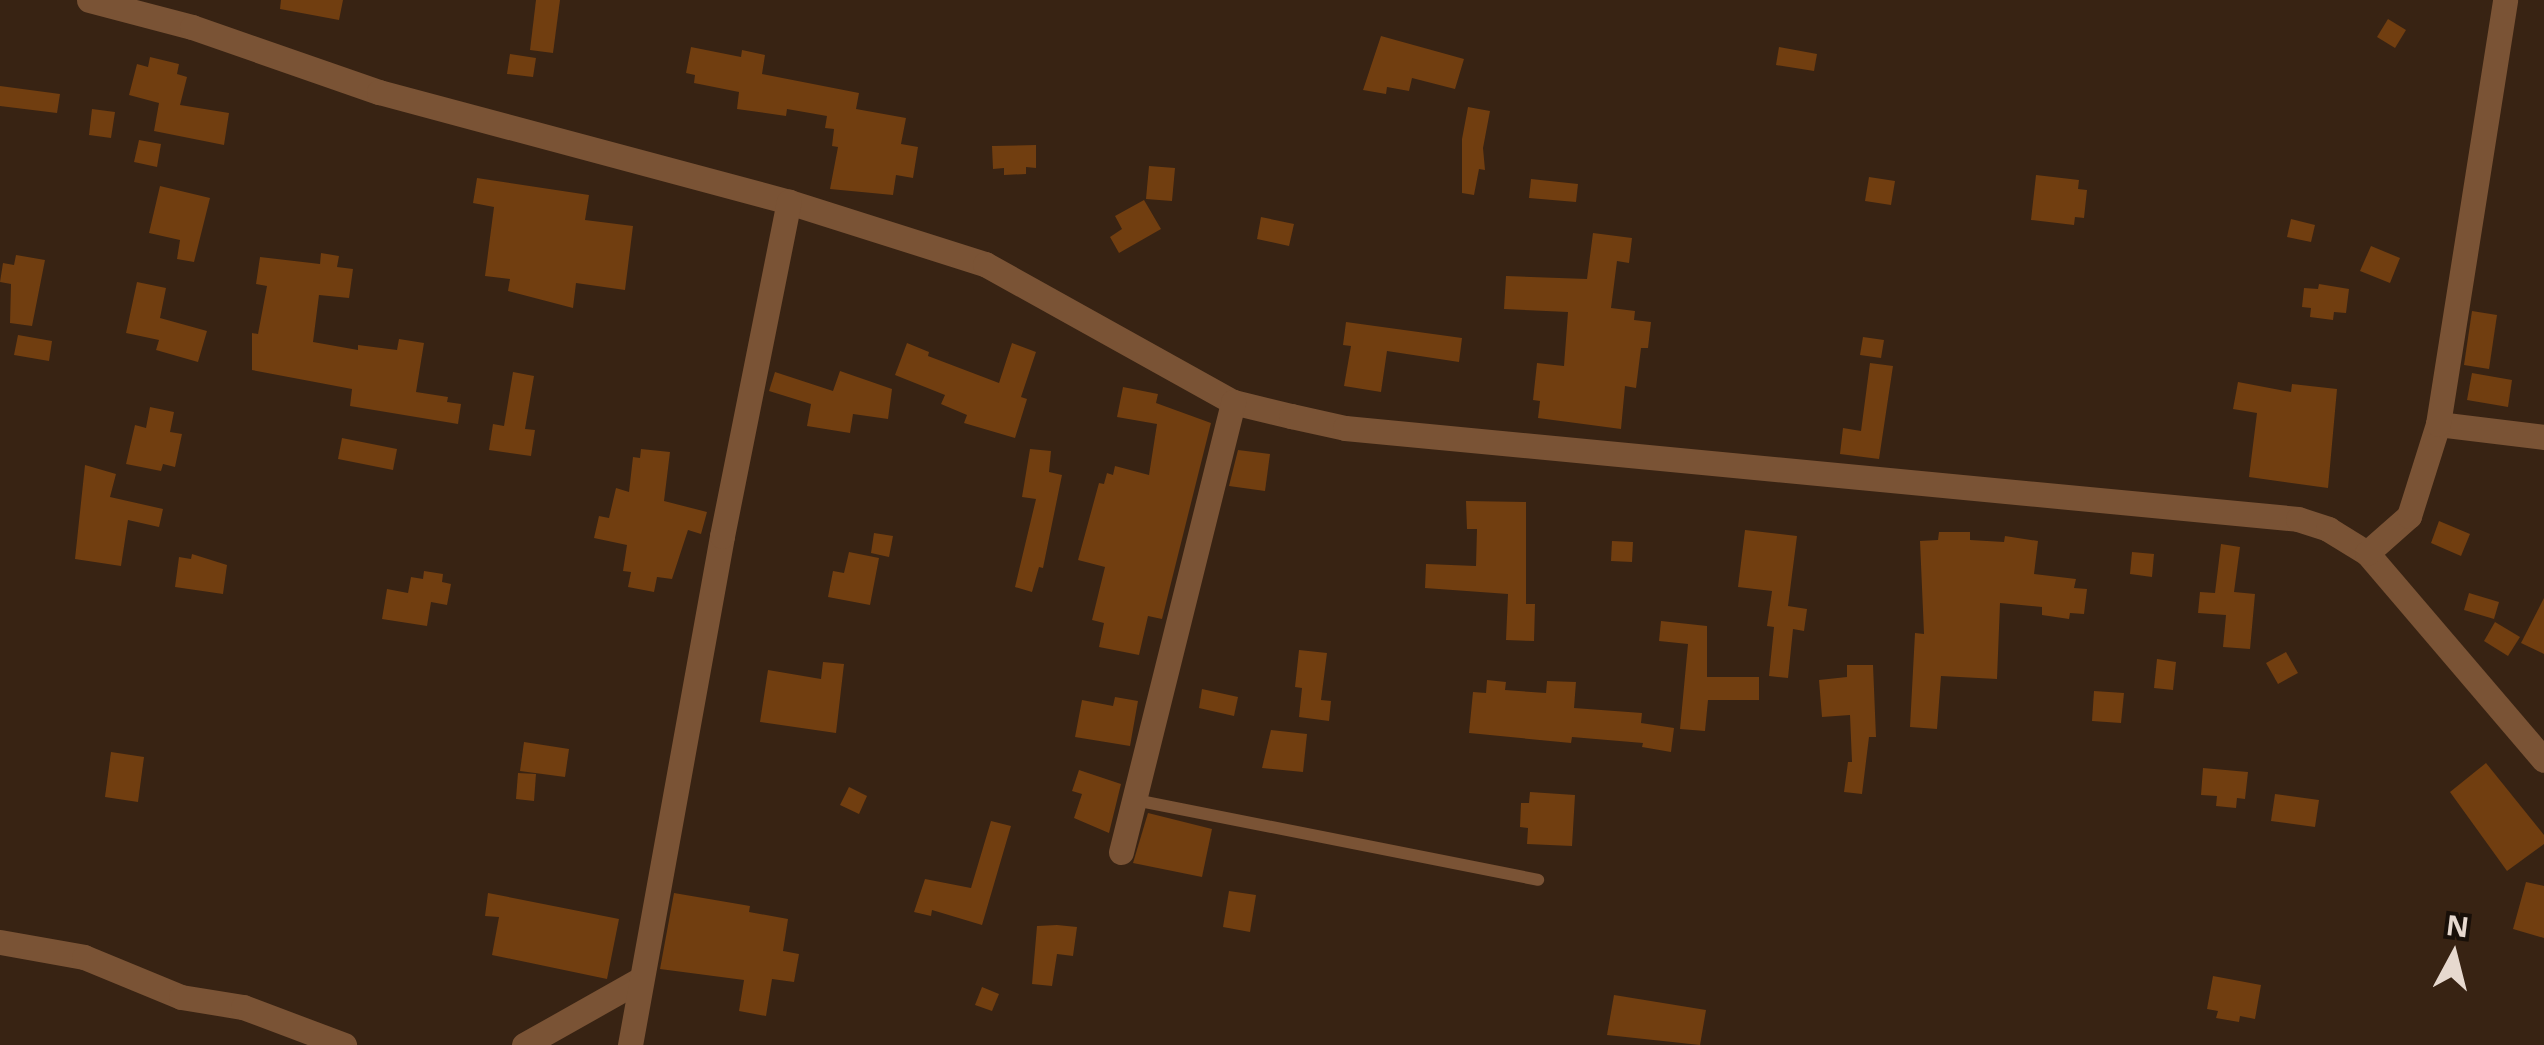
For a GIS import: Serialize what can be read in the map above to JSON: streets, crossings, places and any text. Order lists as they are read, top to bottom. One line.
{"north":"top"}
